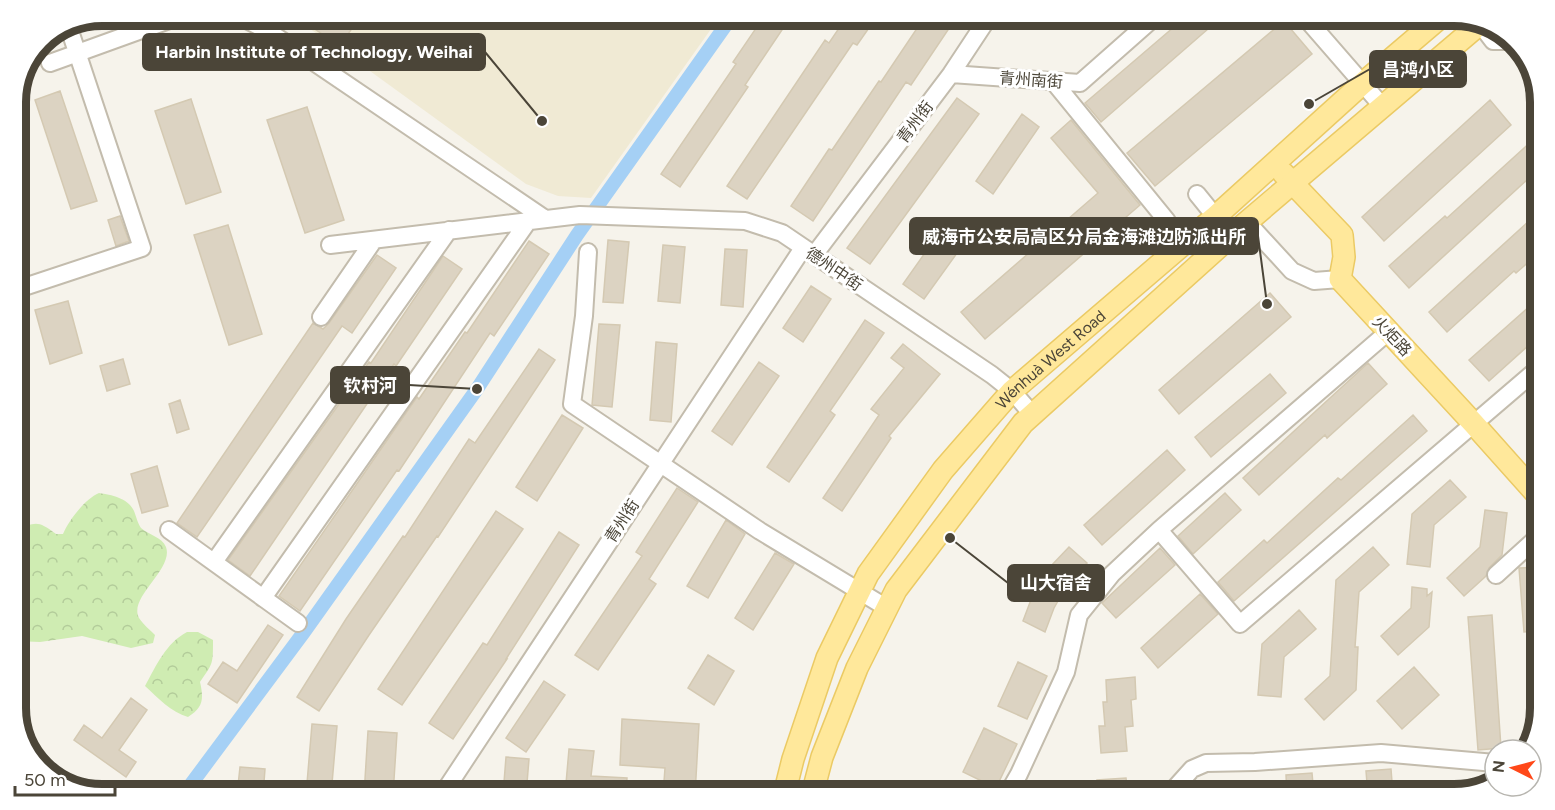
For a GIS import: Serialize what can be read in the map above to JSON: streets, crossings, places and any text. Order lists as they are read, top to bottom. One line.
{"streets":{"main road":["火炬路","Wénhuà West Road"],"street":["青州南街","青州街","德州中街"]},"crossings":[["青州南街","青州街"],["青州街","德州中街"],["德州中街","Wénhuà West Road"]],"places":["昌鸿小区","Harbin Institute of Technology, Weihai","威海市公安局高区分局金海滩边防派出所","钦村河","山大宿舍"],"scale_bar":"50 m","north":"left"}
